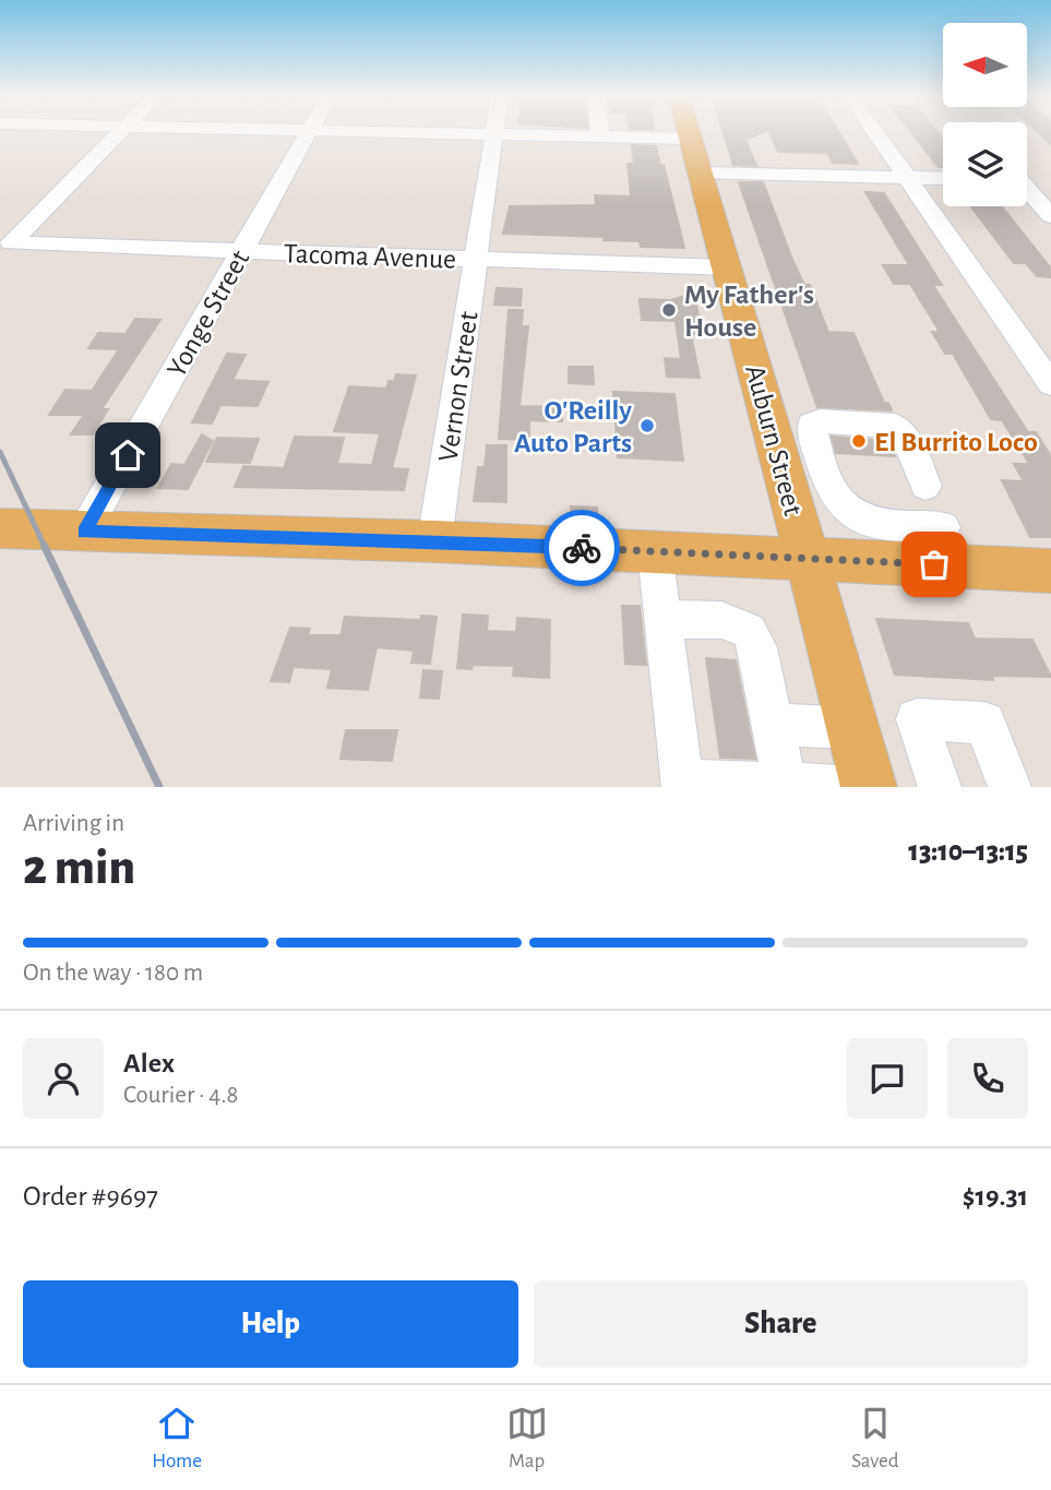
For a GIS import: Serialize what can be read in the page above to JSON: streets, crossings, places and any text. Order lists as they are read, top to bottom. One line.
{"streets":{"main road":["Auburn Street"],"street":["Tacoma Avenue","Yonge Street","Vernon Street"]},"crossings":[["Tacoma Avenue","Yonge Street"],["Tacoma Avenue","Vernon Street"],["Tacoma Avenue","Auburn Street"]],"places":["My Father's House","O'Reilly Auto Parts","El Burrito Loco"],"north":"left","page":{"heading":["2 min","Arriving in","13:10–13:15"],"panel":["Alex","Courier · 4.8","Order #9697","$19.31"],"bar":"On the way · 180 m","buttons":["Help","Share"],"tabs":["Home","Map","Saved"]}}
